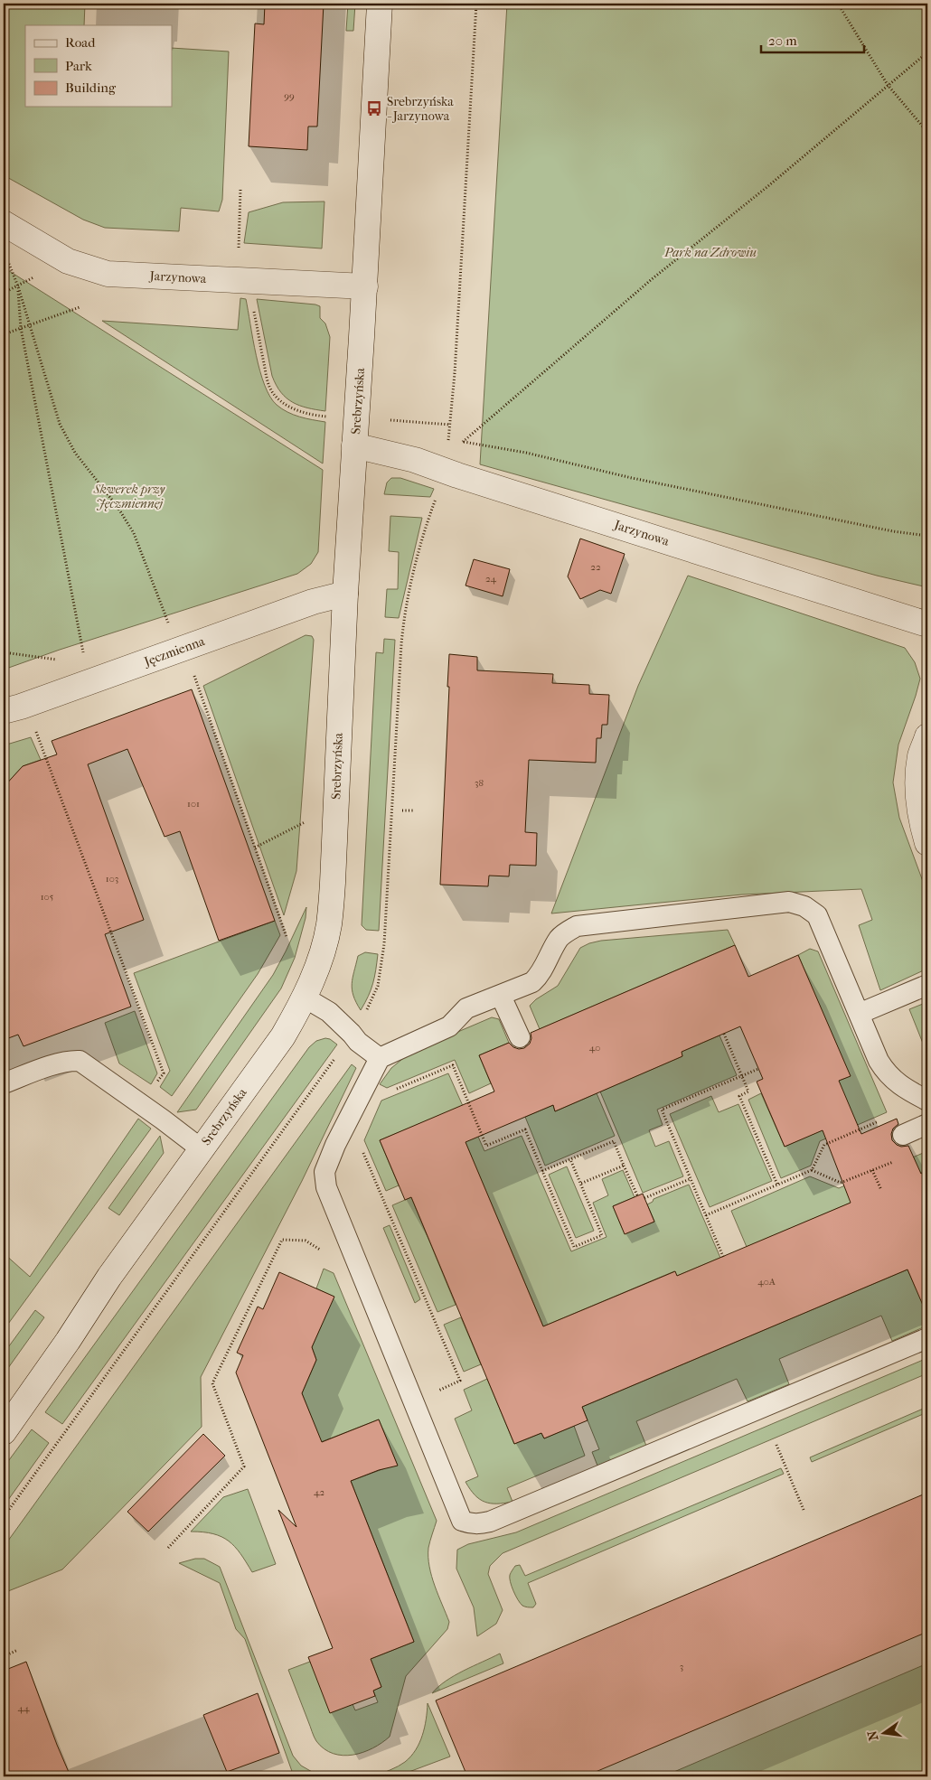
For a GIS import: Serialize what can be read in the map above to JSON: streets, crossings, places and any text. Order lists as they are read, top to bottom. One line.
{"streets":{"street":["Jarzynowa","Srebrzyńska","Jęczmienna"]},"crossings":[["Jarzynowa","Srebrzyńska"],["Srebrzyńska","Jęczmienna"]],"parks":["Park na Zdrowiu","Skwerek przy Jęczmiennej"],"places":{"bus stop":["Srebrzyńska - Jarzynowa"]},"house_numbers":["99","22","24","38","101","103","105","40","40A","42","3","44"],"legend":["Road","Park","Building"],"scale_bar":"20 m","north":"left"}
